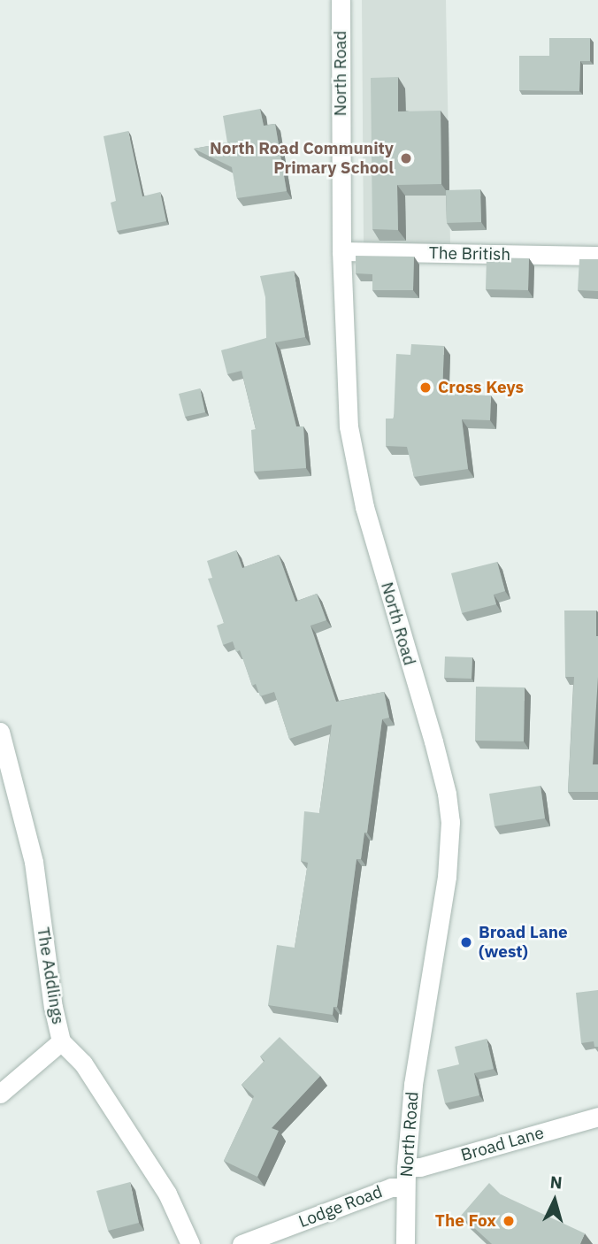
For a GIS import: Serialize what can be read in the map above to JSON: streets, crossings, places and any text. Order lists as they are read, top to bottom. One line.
{"streets":{"street":["North Road","The British","The Addlings","Broad Lane","Lodge Road"]},"crossings":[["North Road","The British"],["North Road","Broad Lane"],["North Road","Lodge Road"]],"places":["North Road Community Primary School","Cross Keys","Broad Lane (west)","The Fox"],"north":"top"}
